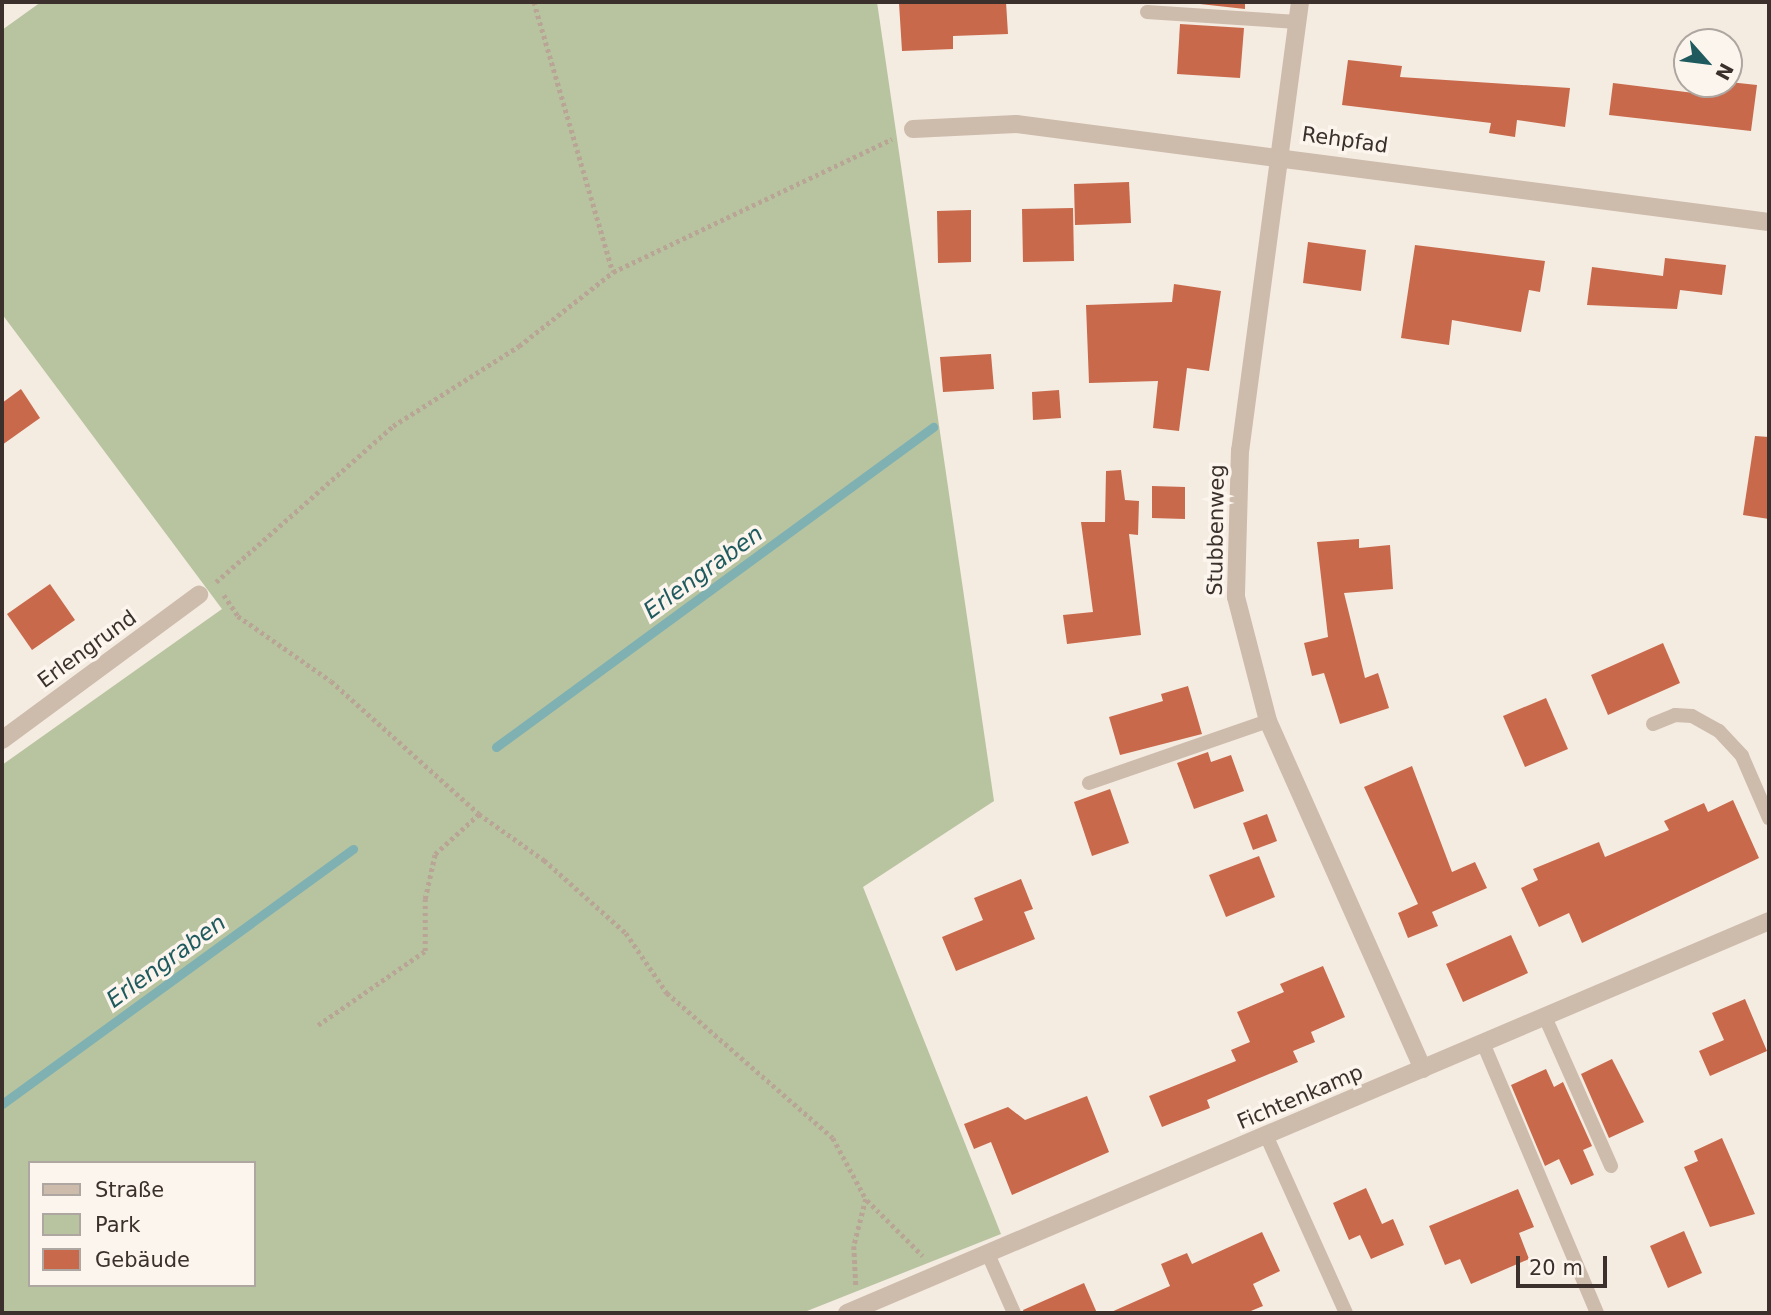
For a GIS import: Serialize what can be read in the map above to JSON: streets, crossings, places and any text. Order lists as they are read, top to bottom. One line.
{"streets":{"street":["Rehpfad","Stubbenweg","Erlengrund","Fichtenkamp"]},"crossings":[["Rehpfad","Stubbenweg"],["Stubbenweg","Fichtenkamp"]],"water":["Erlengraben"],"legend":["Straße","Park","Gebäude"],"scale_bar":"20 m","north":"bottom right"}
